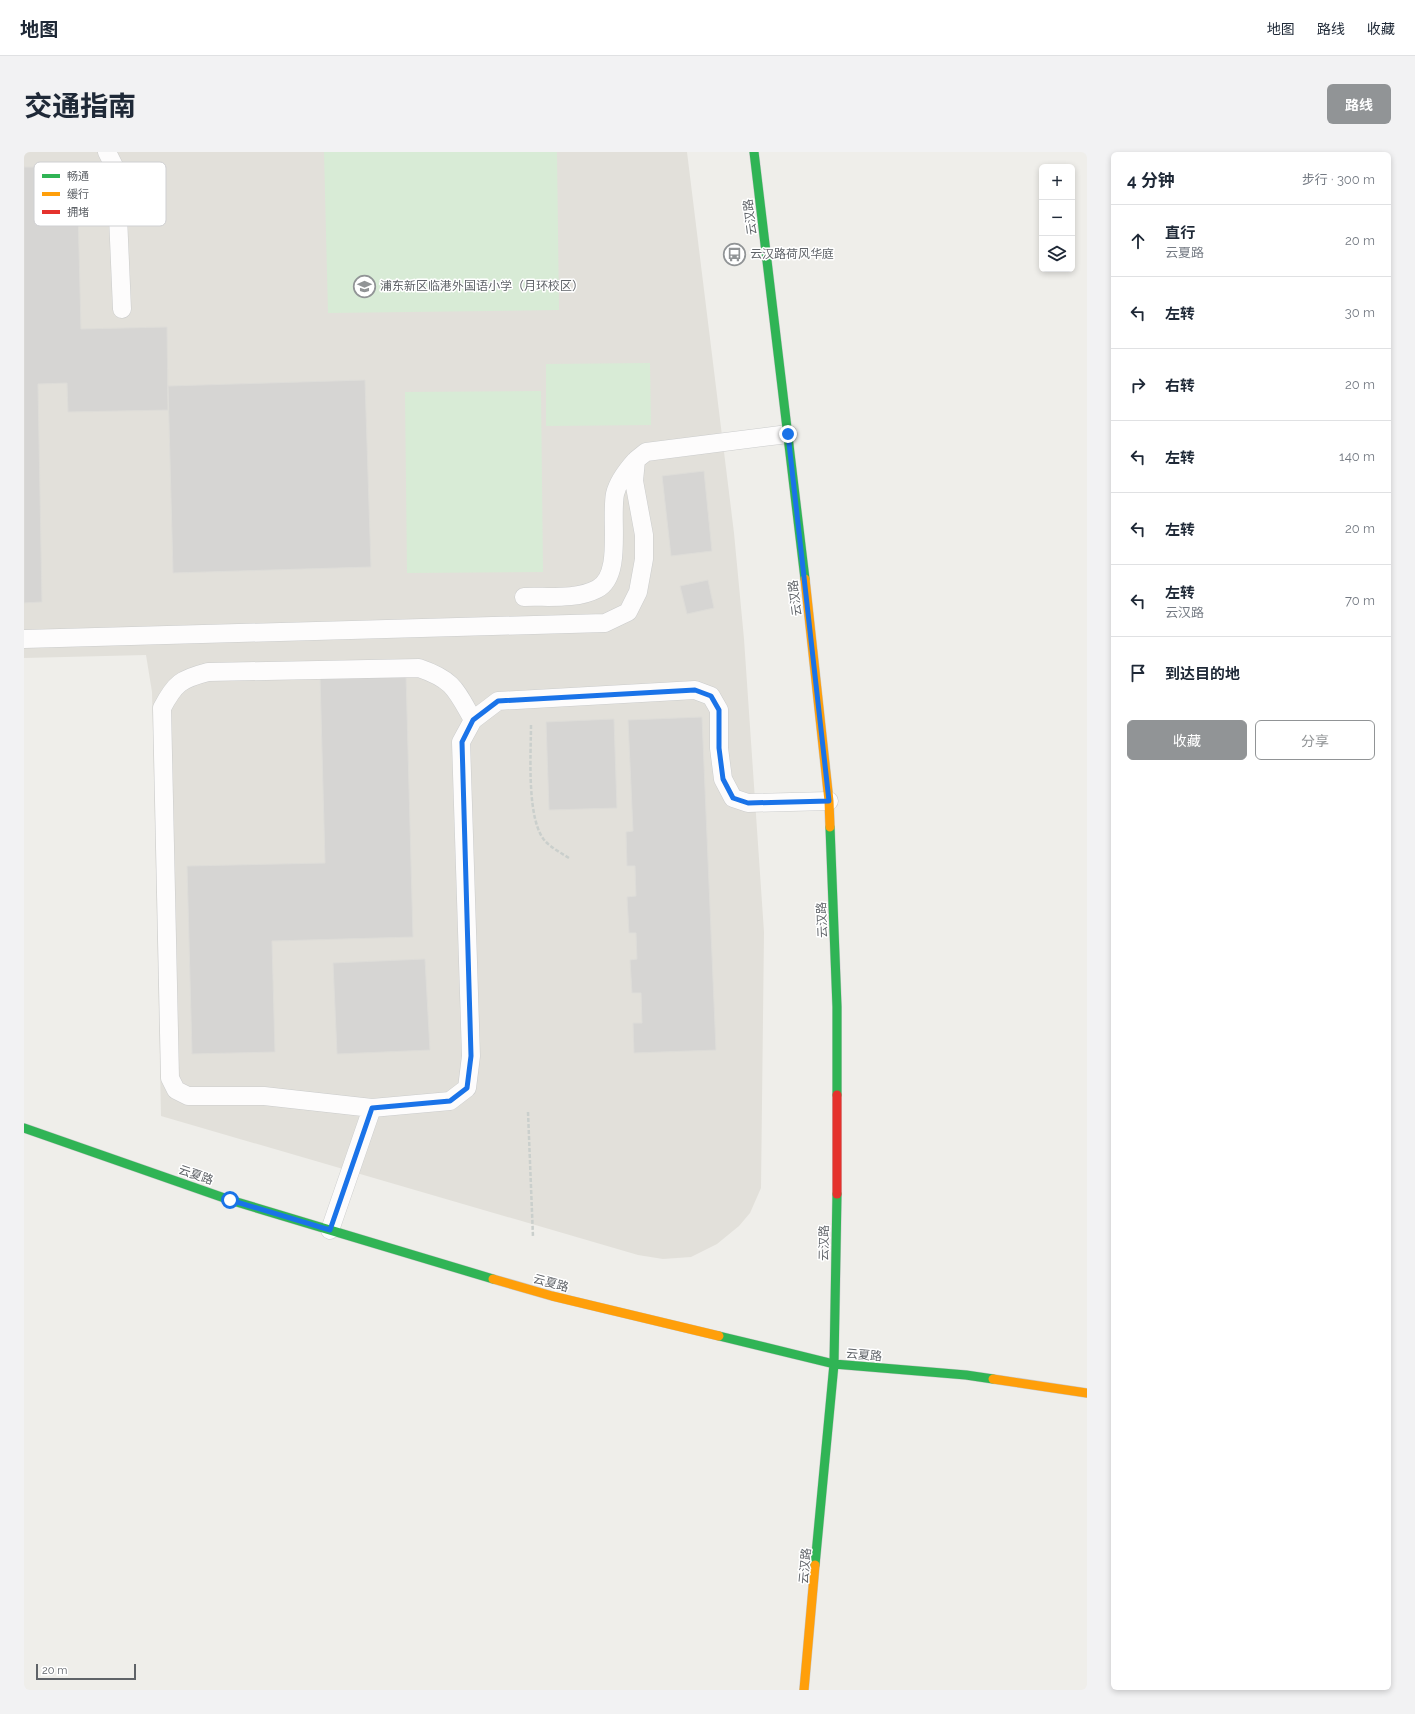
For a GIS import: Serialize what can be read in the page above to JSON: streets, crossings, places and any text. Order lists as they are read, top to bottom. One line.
{"streets":{"street":["云汉路","云夏路"]},"crossings":[["云汉路","云夏路"]],"places":{"bus stop":["云汉路荷风华庭"],"school or university":["浦东新区临港外国语小学（月环校区）"]},"legend":["畅通","缓行","拥堵"],"scale_bar":"20 m","page":{"header":"地图","nav":["地图","路线","收藏"],"title":"交通指南","buttons":["路线",["收藏","分享"]],"heading":["4 分钟","步行 · 300 m"],"map_buttons":["+","−"],"list":[["直行","云夏路","20 m"],["左转","30 m"],["右转","20 m"],["左转","140 m"],["左转","20 m"],["左转","云汉路","70 m"],"到达目的地"],"scale":"20 m"}}
